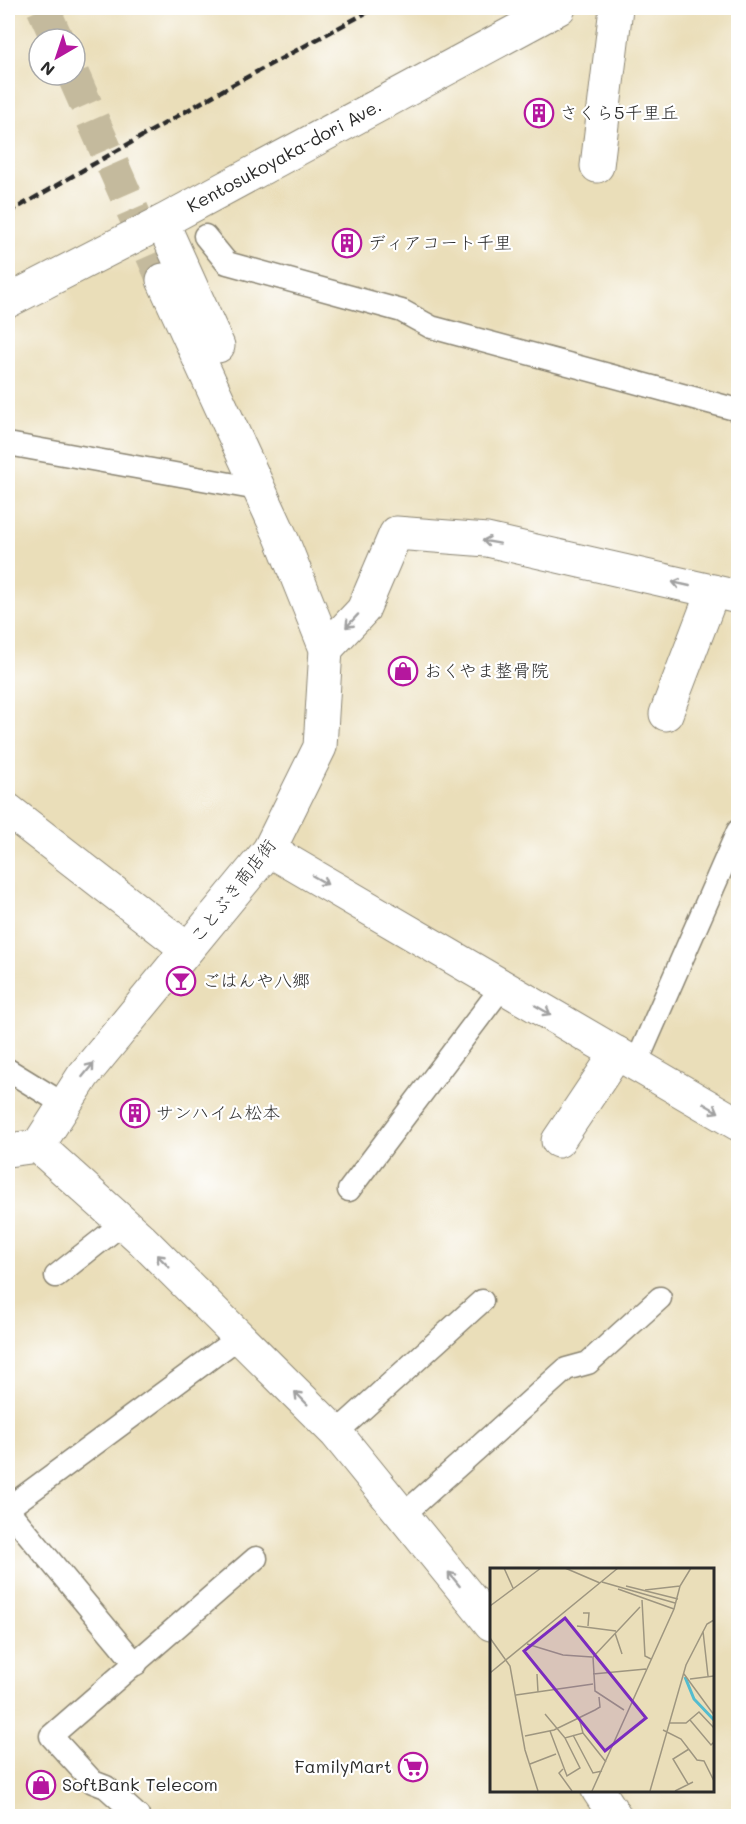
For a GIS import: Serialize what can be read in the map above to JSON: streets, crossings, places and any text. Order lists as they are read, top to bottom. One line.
{"streets":{"street":["Kentosukoyaka-dori Ave.","ことぶき商店街"]},"places":{"building":["さくら5千里丘","ディアコート千里","サンハイム松本"],"shop":["おくやま整骨院","SoftBank Telecom"],"bar":["ごはんや八郷"],"supermarket":["FamilyMart"]},"north":"bottom left"}
